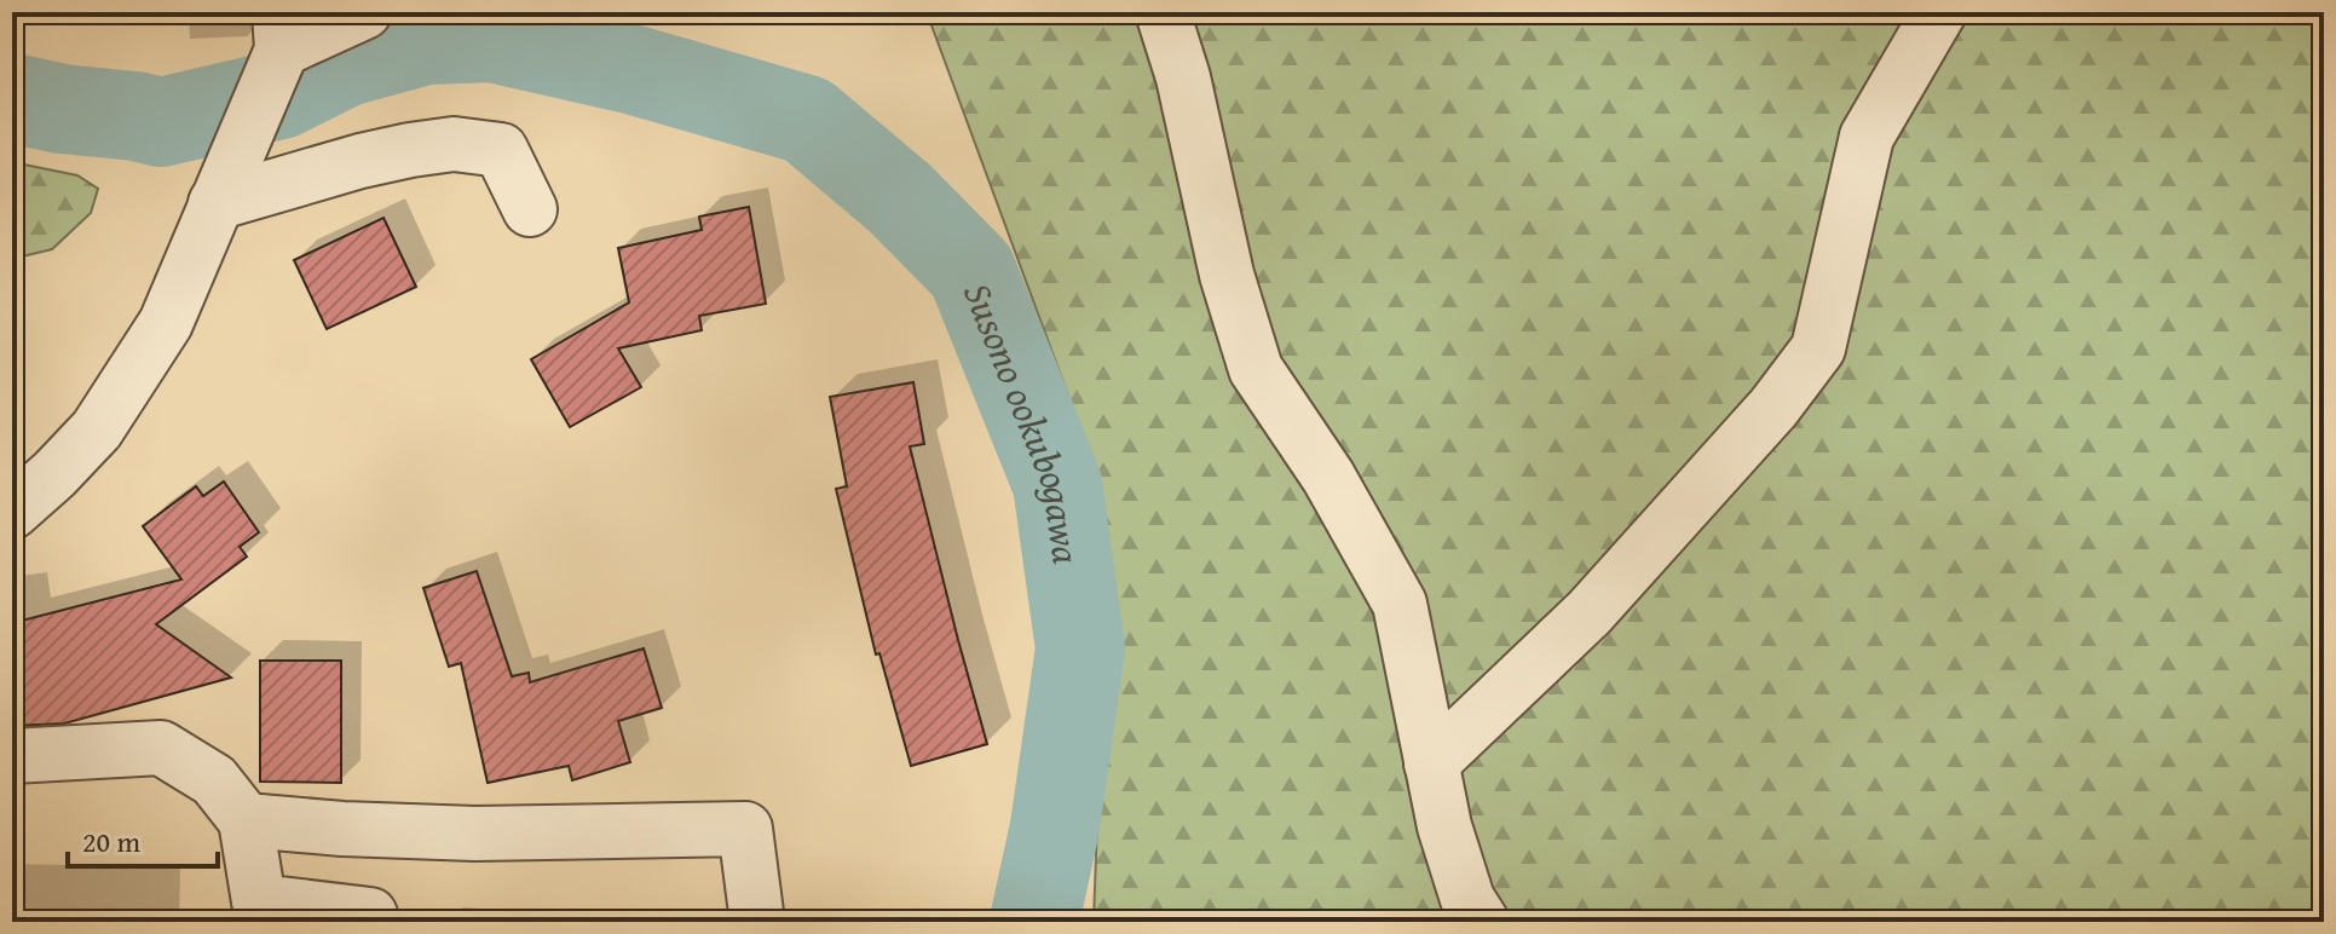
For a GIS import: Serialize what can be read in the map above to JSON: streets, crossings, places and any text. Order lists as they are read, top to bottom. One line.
{"water":["Susono ookubogawa"],"scale_bar":"20 m"}
